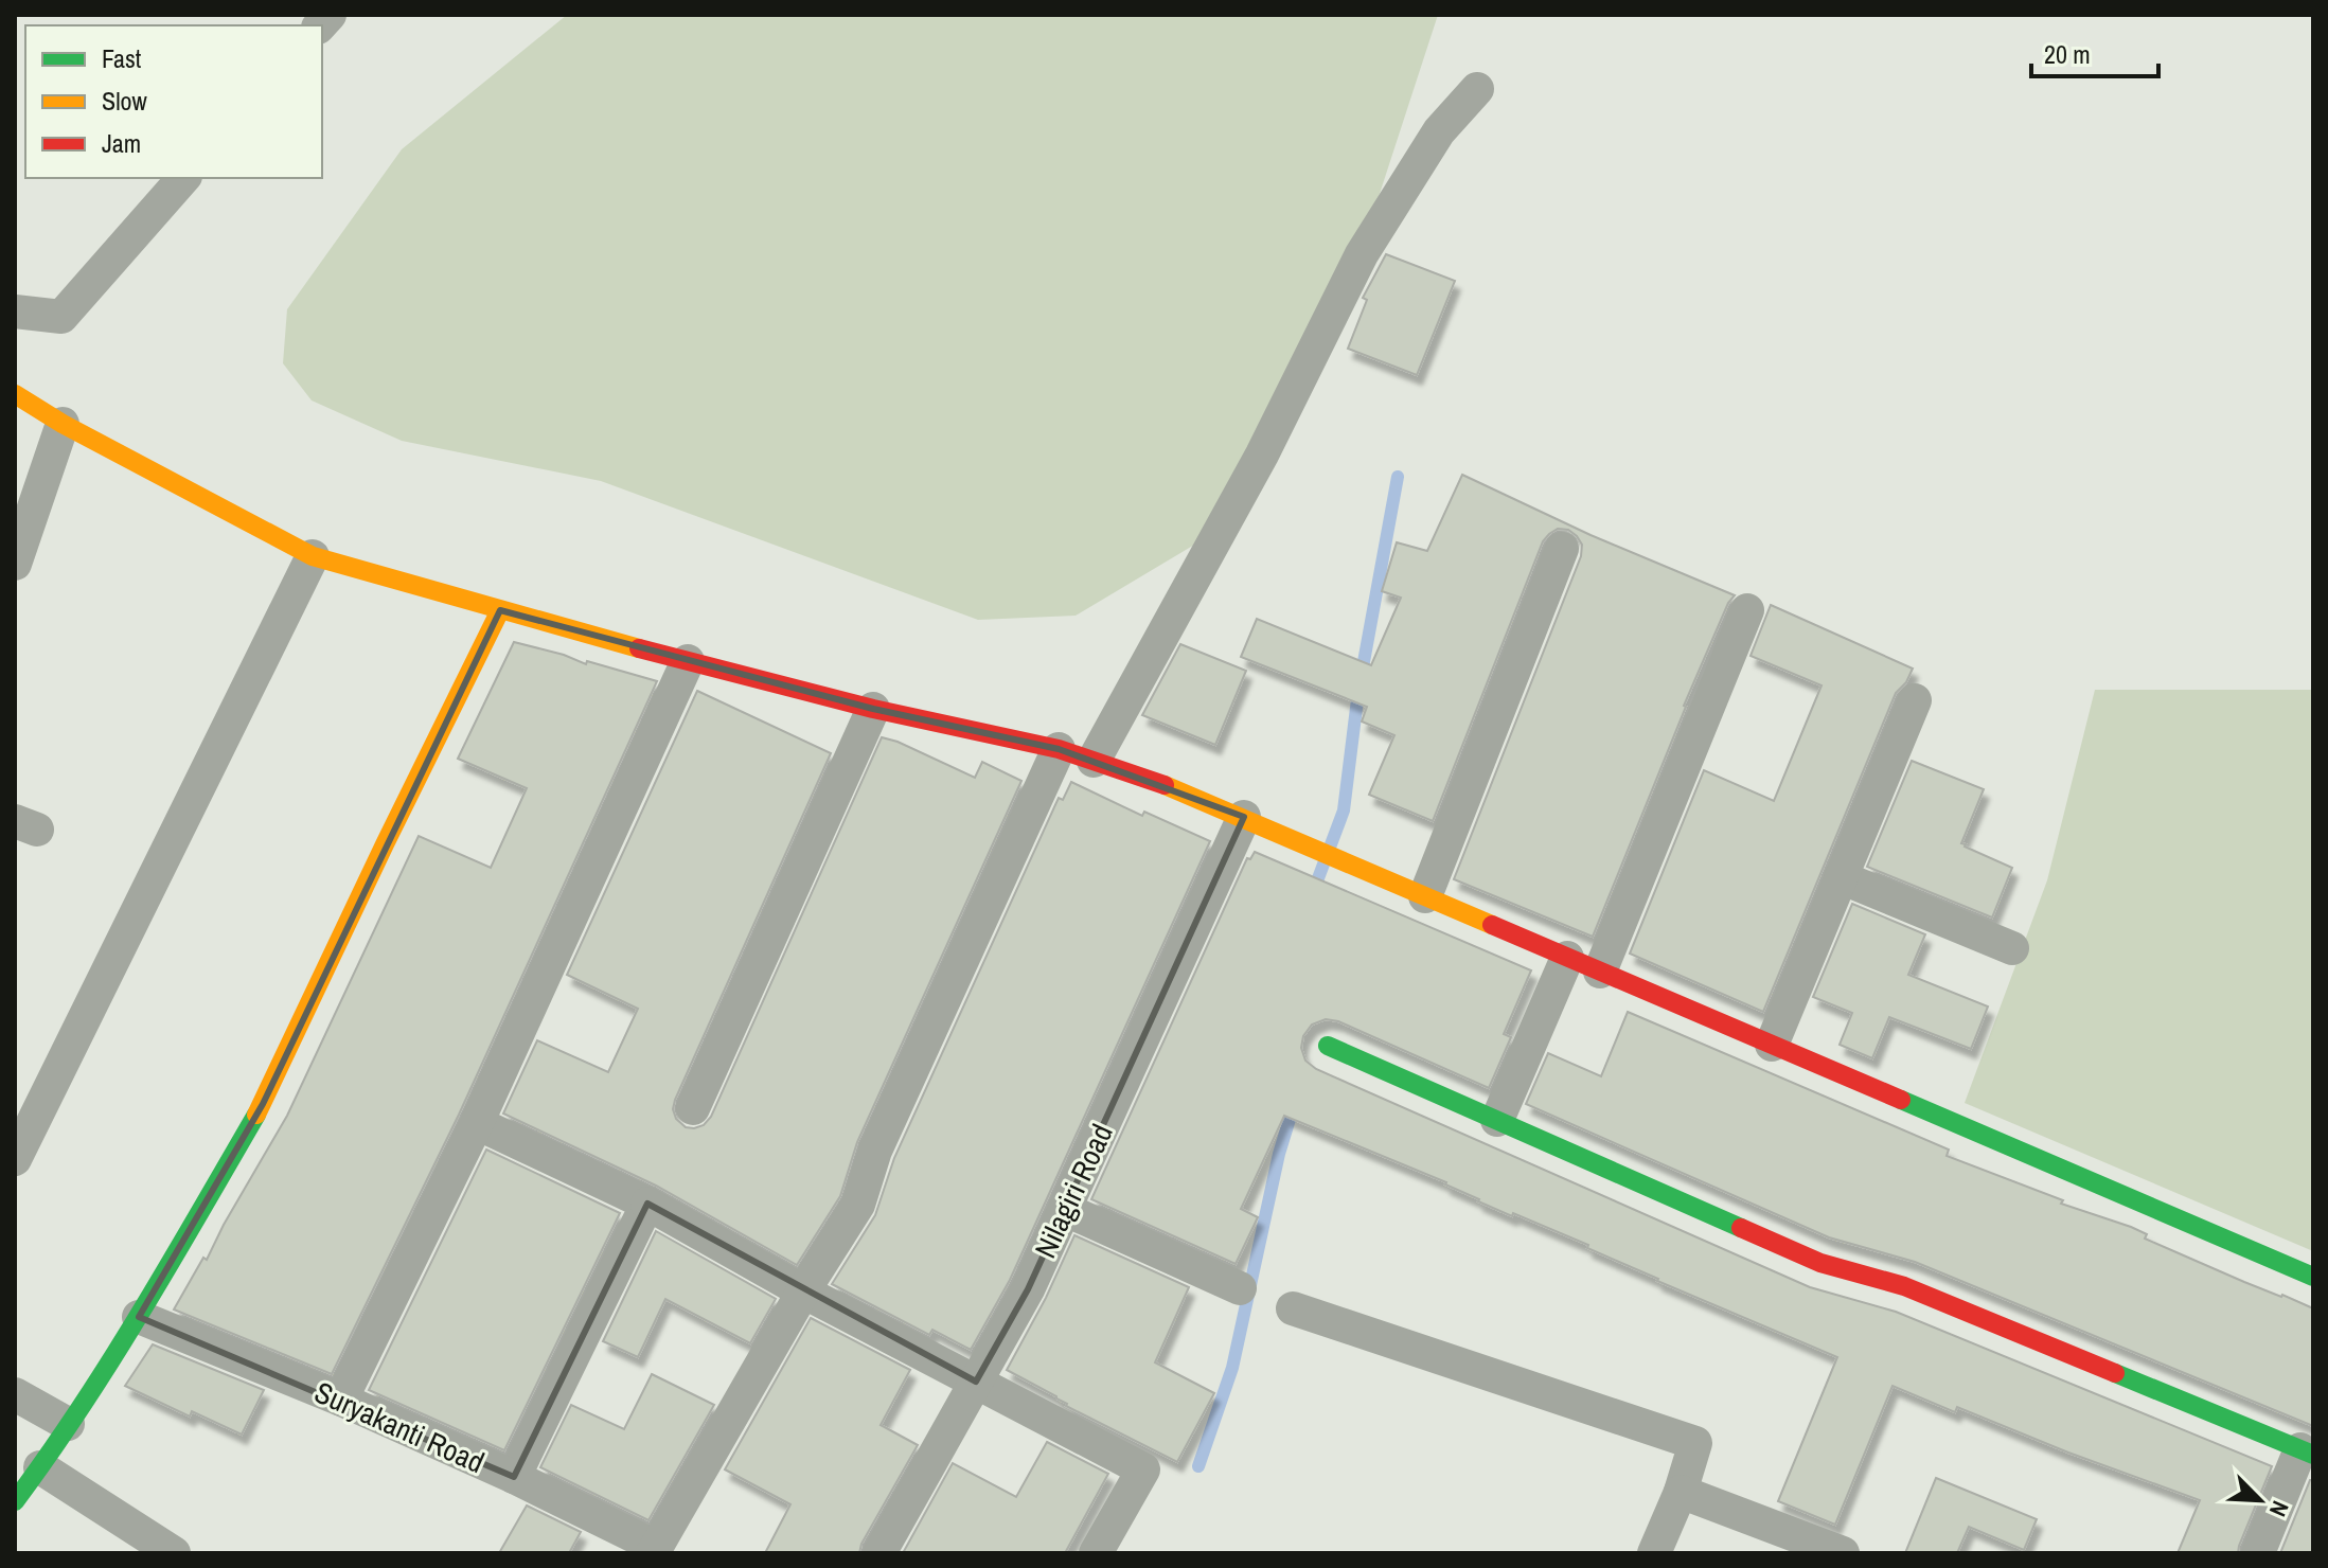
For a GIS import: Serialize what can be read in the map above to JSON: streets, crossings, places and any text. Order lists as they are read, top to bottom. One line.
{"streets":{"street":["Nilagiri Road","Suryakanti Road"]},"legend":["Fast","Slow","Jam"],"scale_bar":"20 m","north":"bottom right"}
